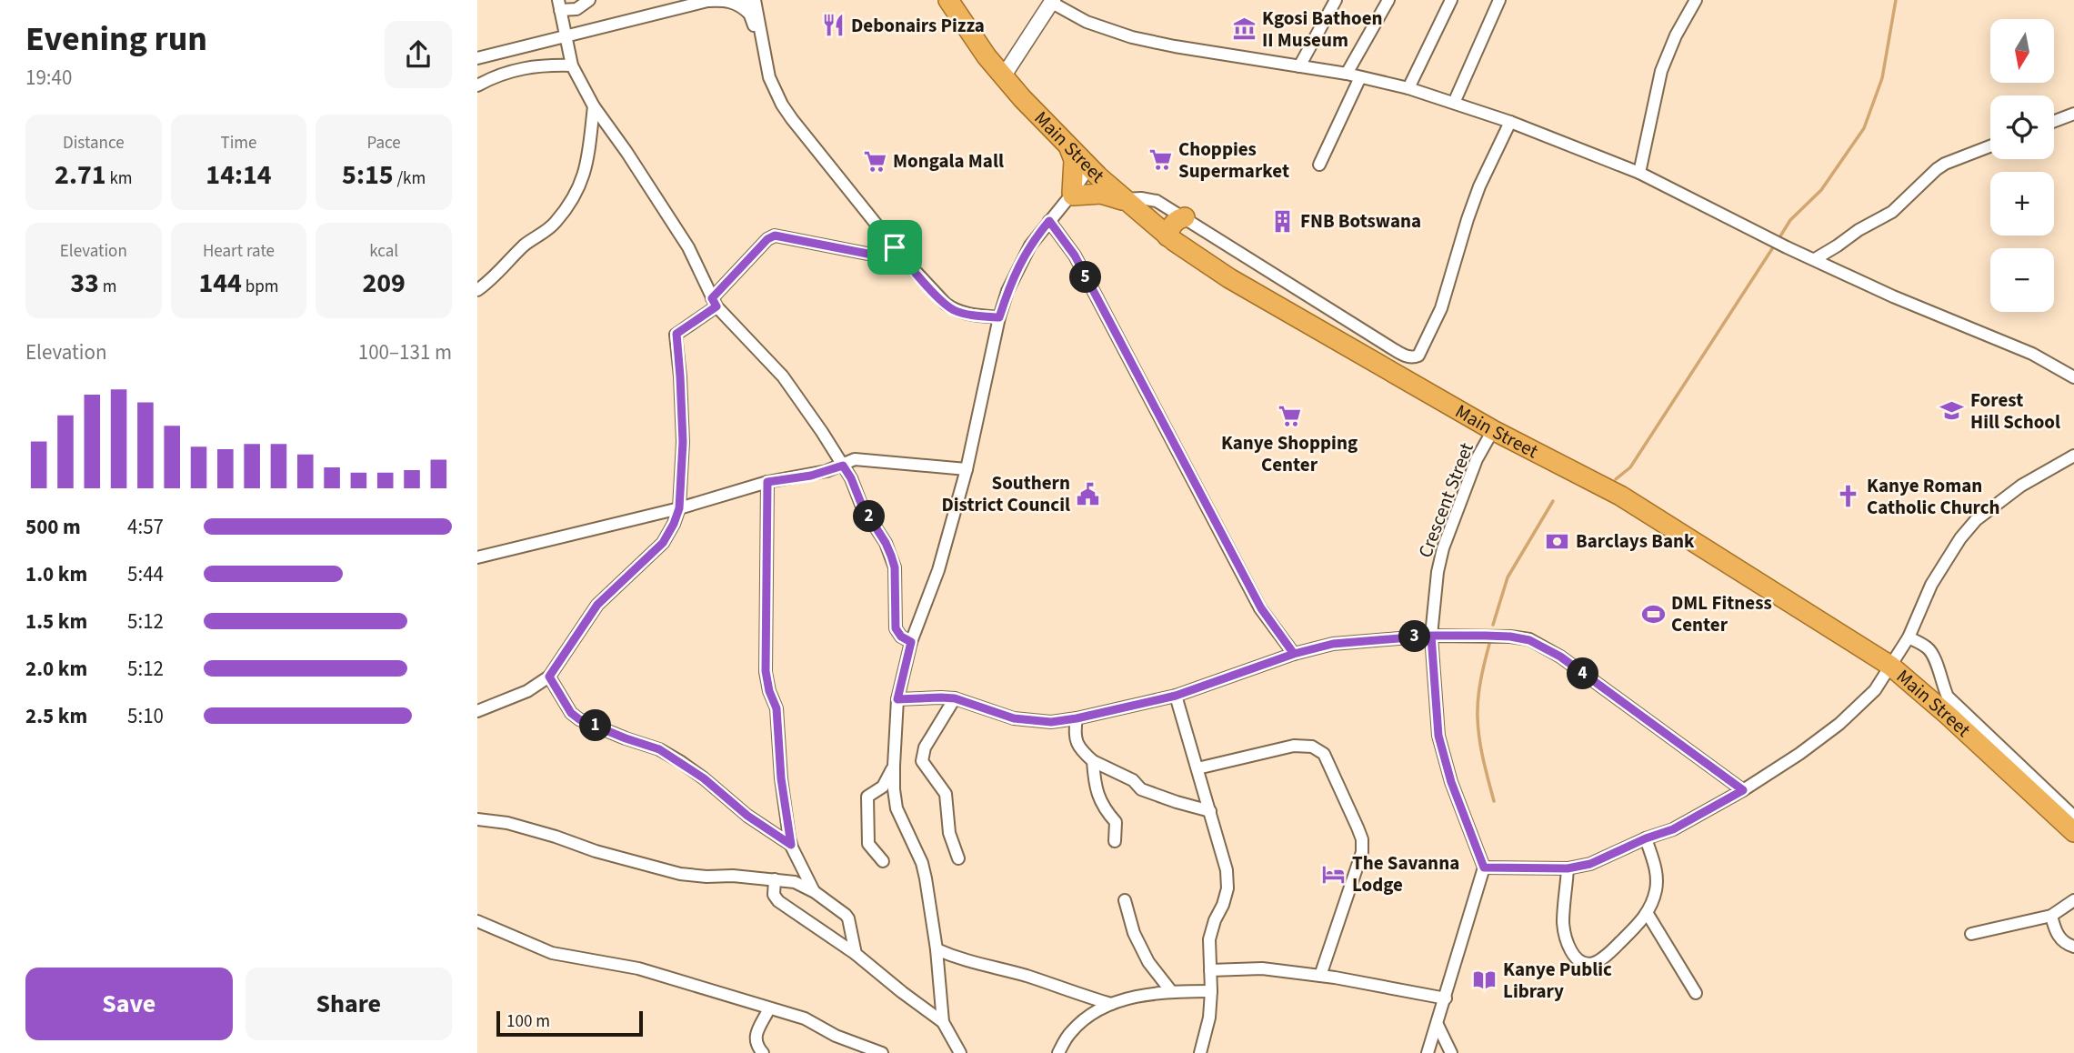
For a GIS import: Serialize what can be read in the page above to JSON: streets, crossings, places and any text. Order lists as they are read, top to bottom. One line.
{"streets":{"highway":["Main Street"],"street":["Crescent Street"]},"crossings":[["Main Street","Crescent Street"]],"places":{"restaurant":["Debonairs Pizza"],"museum":["Kgosi Bathoen II Museum"],"supermarket":["Choppies Supermarket","Mongala Mall","Kanye Shopping Center"],"building":["FNB Botswana"],"school or university":["Forest Hill School"],"public building":["Southern District Council"],"church":["Kanye Roman Catholic Church"],"bank":["Barclays Bank"],"sports":["DML Fitness Center"],"hotel":["The Savanna Lodge"],"library":["Kanye Public Library"]},"scale_bar":"100 m","north":"bottom","page":{"heading":["Evening run","19:40"],"map_buttons":["+","−"],"stats":[["Distance","2.71 km"],["Time","14:14"],["Pace","5:15 /km"],["Elevation","33 m"],["Heart rate","144 bpm"],["kcal","209"]],"pins":["5","2","3","4","1"],"chart":["Elevation","100–131 m"],"list":[{"name":"500 m","note":"4:57"},{"name":"1.0 km","note":"5:44"},{"name":"1.5 km","note":"5:12"},{"name":"2.0 km","note":"5:12"},{"name":"2.5 km","note":"5:10"}],"buttons":["Save","Share"],"scale":"100 m"}}
